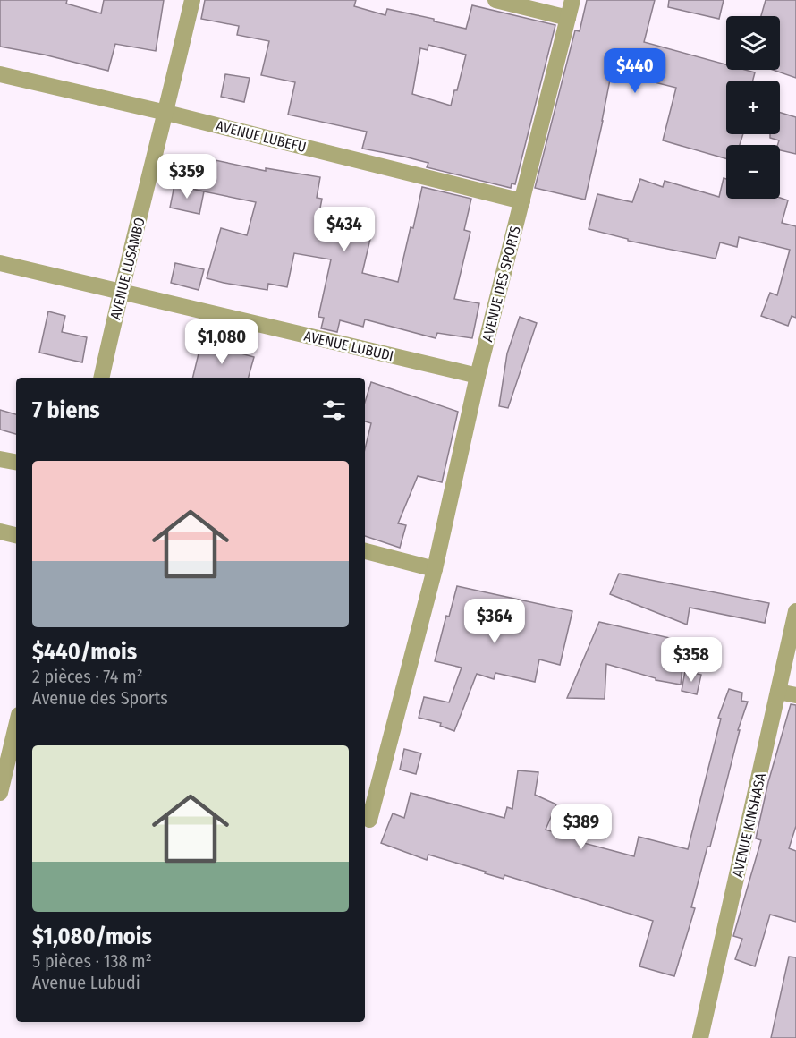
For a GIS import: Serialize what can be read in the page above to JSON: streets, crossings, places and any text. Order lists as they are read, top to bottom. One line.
{"streets":{"street":["AVENUE LUBEFU","AVENUE LUSAMBO","AVENUE DES SPORTS","AVENUE LUBUDI","AVENUE KINSHASA"]},"crossings":[["AVENUE LUBEFU","AVENUE LUSAMBO"],["AVENUE LUBEFU","AVENUE DES SPORTS"],["AVENUE LUSAMBO","AVENUE LUBUDI"],["AVENUE DES SPORTS","AVENUE LUBUDI"]],"page":{"map_buttons":["+","−"],"price":["$440","$359","$434","$1,080","$364","$358","$389"],"heading":"7 biens","list":[{"name":"$440/mois","note":"2 pièces · 74 m² · Avenue des Sports"},{"name":"$1,080/mois","note":"5 pièces · 138 m² · Avenue Lubudi"}]}}
